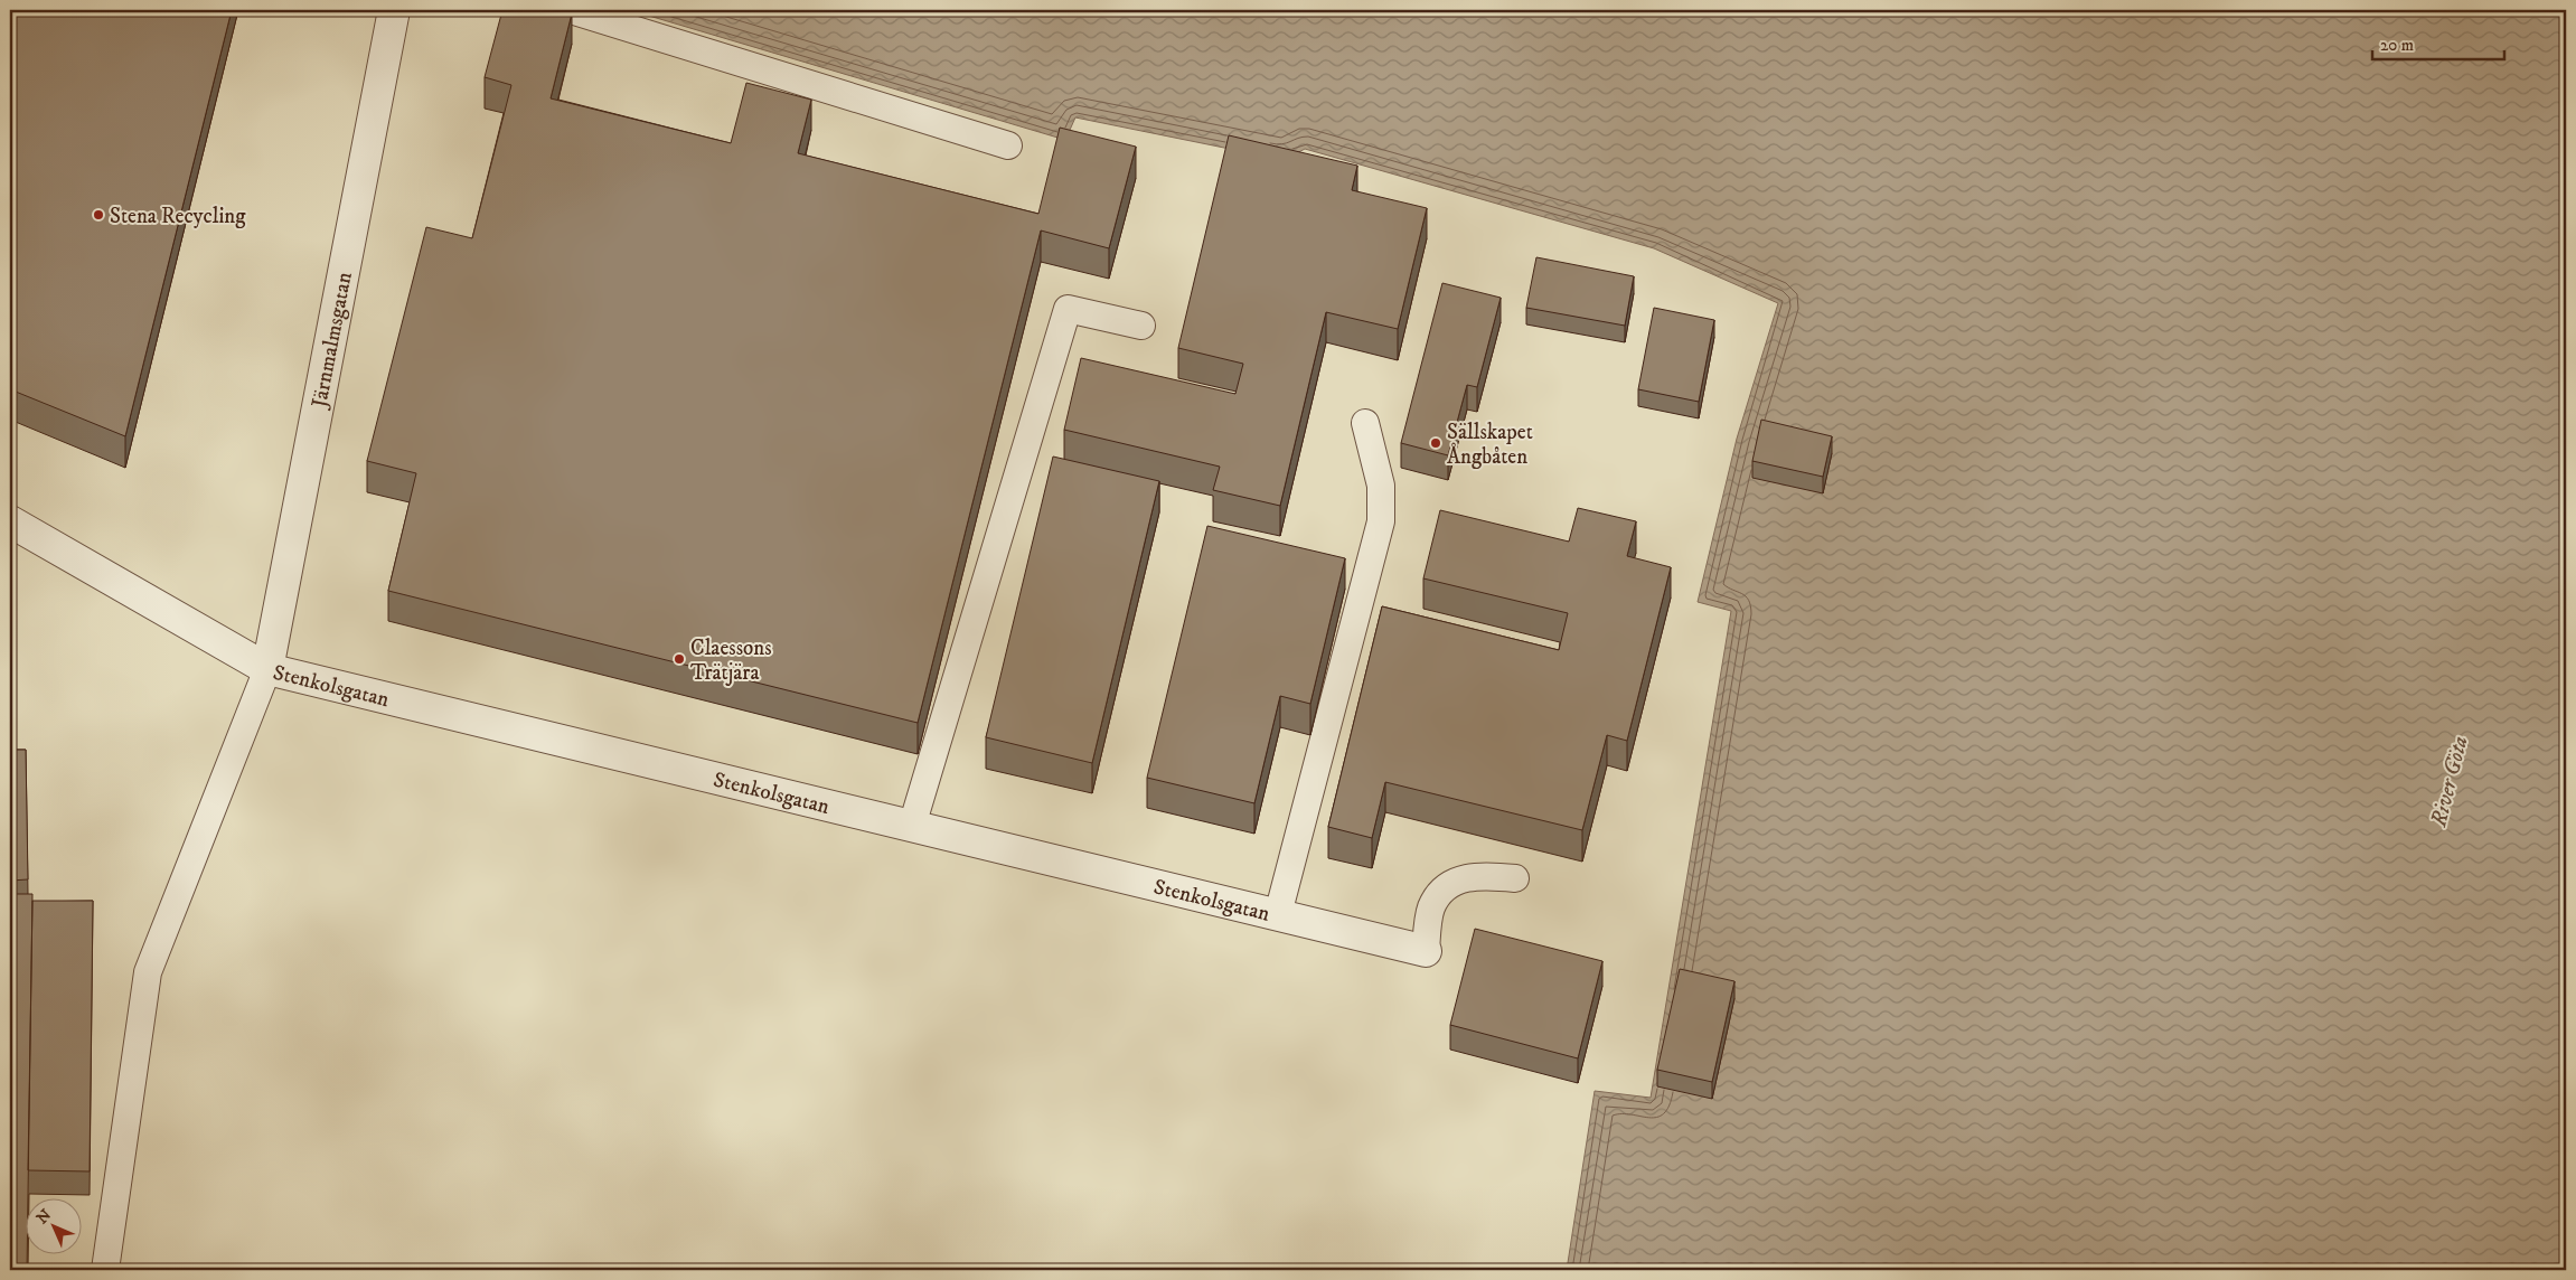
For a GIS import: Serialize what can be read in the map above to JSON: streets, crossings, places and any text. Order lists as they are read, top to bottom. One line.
{"streets":{"street":["Järnmalmsgatan","Stenkolsgatan"]},"crossings":[["Järnmalmsgatan","Stenkolsgatan"]],"water":["River Göta"],"places":["Stena Recycling","Sällskapet Ångbåten","Claessons Trätjära"],"scale_bar":"20 m","north":"top left"}
